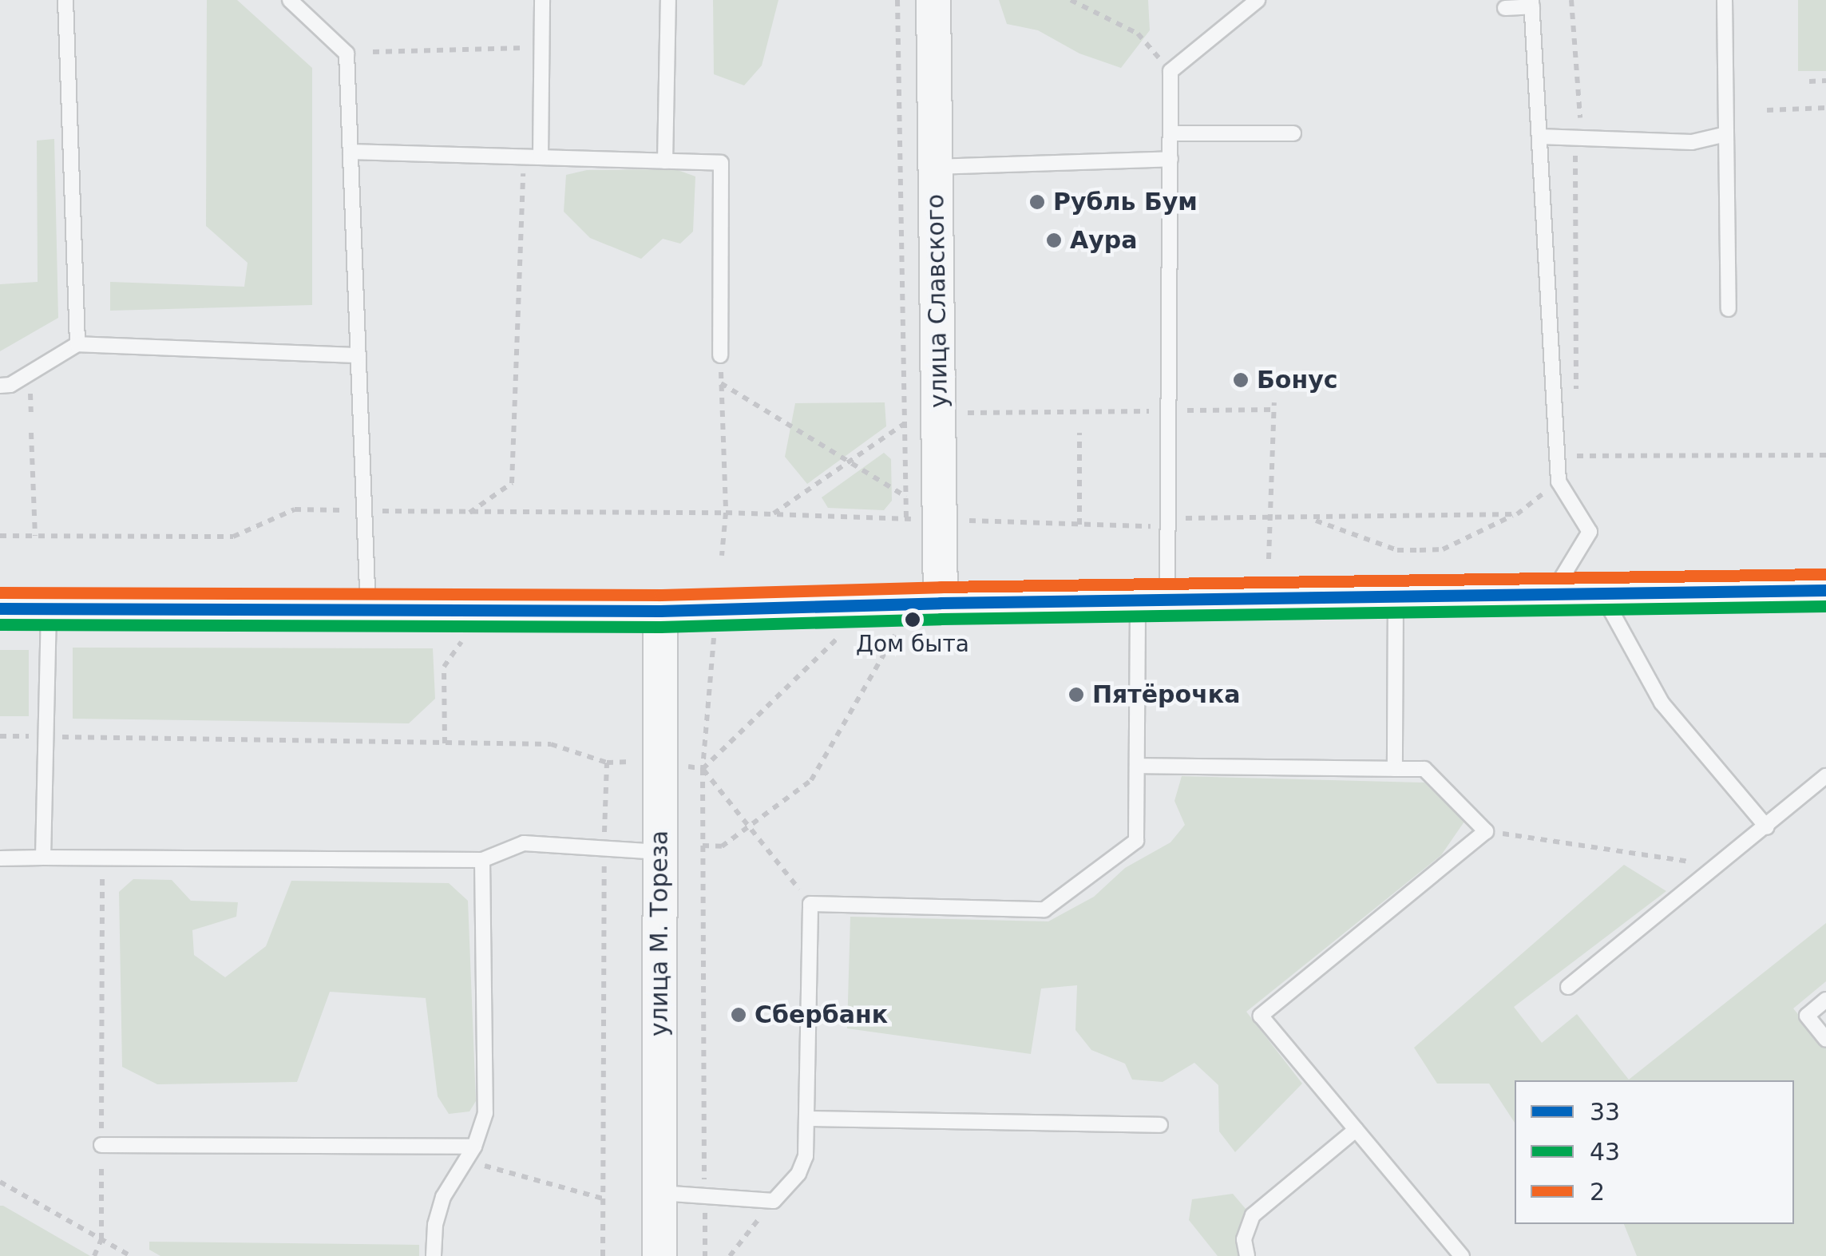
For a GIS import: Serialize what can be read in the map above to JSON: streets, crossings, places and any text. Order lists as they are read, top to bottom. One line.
{"streets":{"street":["улица Славского","улица М. Тореза"]},"places":["Рубль Бум","Аура","Бонус","Дом быта","Пятёрочка","Сбербанк"],"lines":["transit line 2","transit line 33","transit line 43"],"legend":["33","43","2"]}
